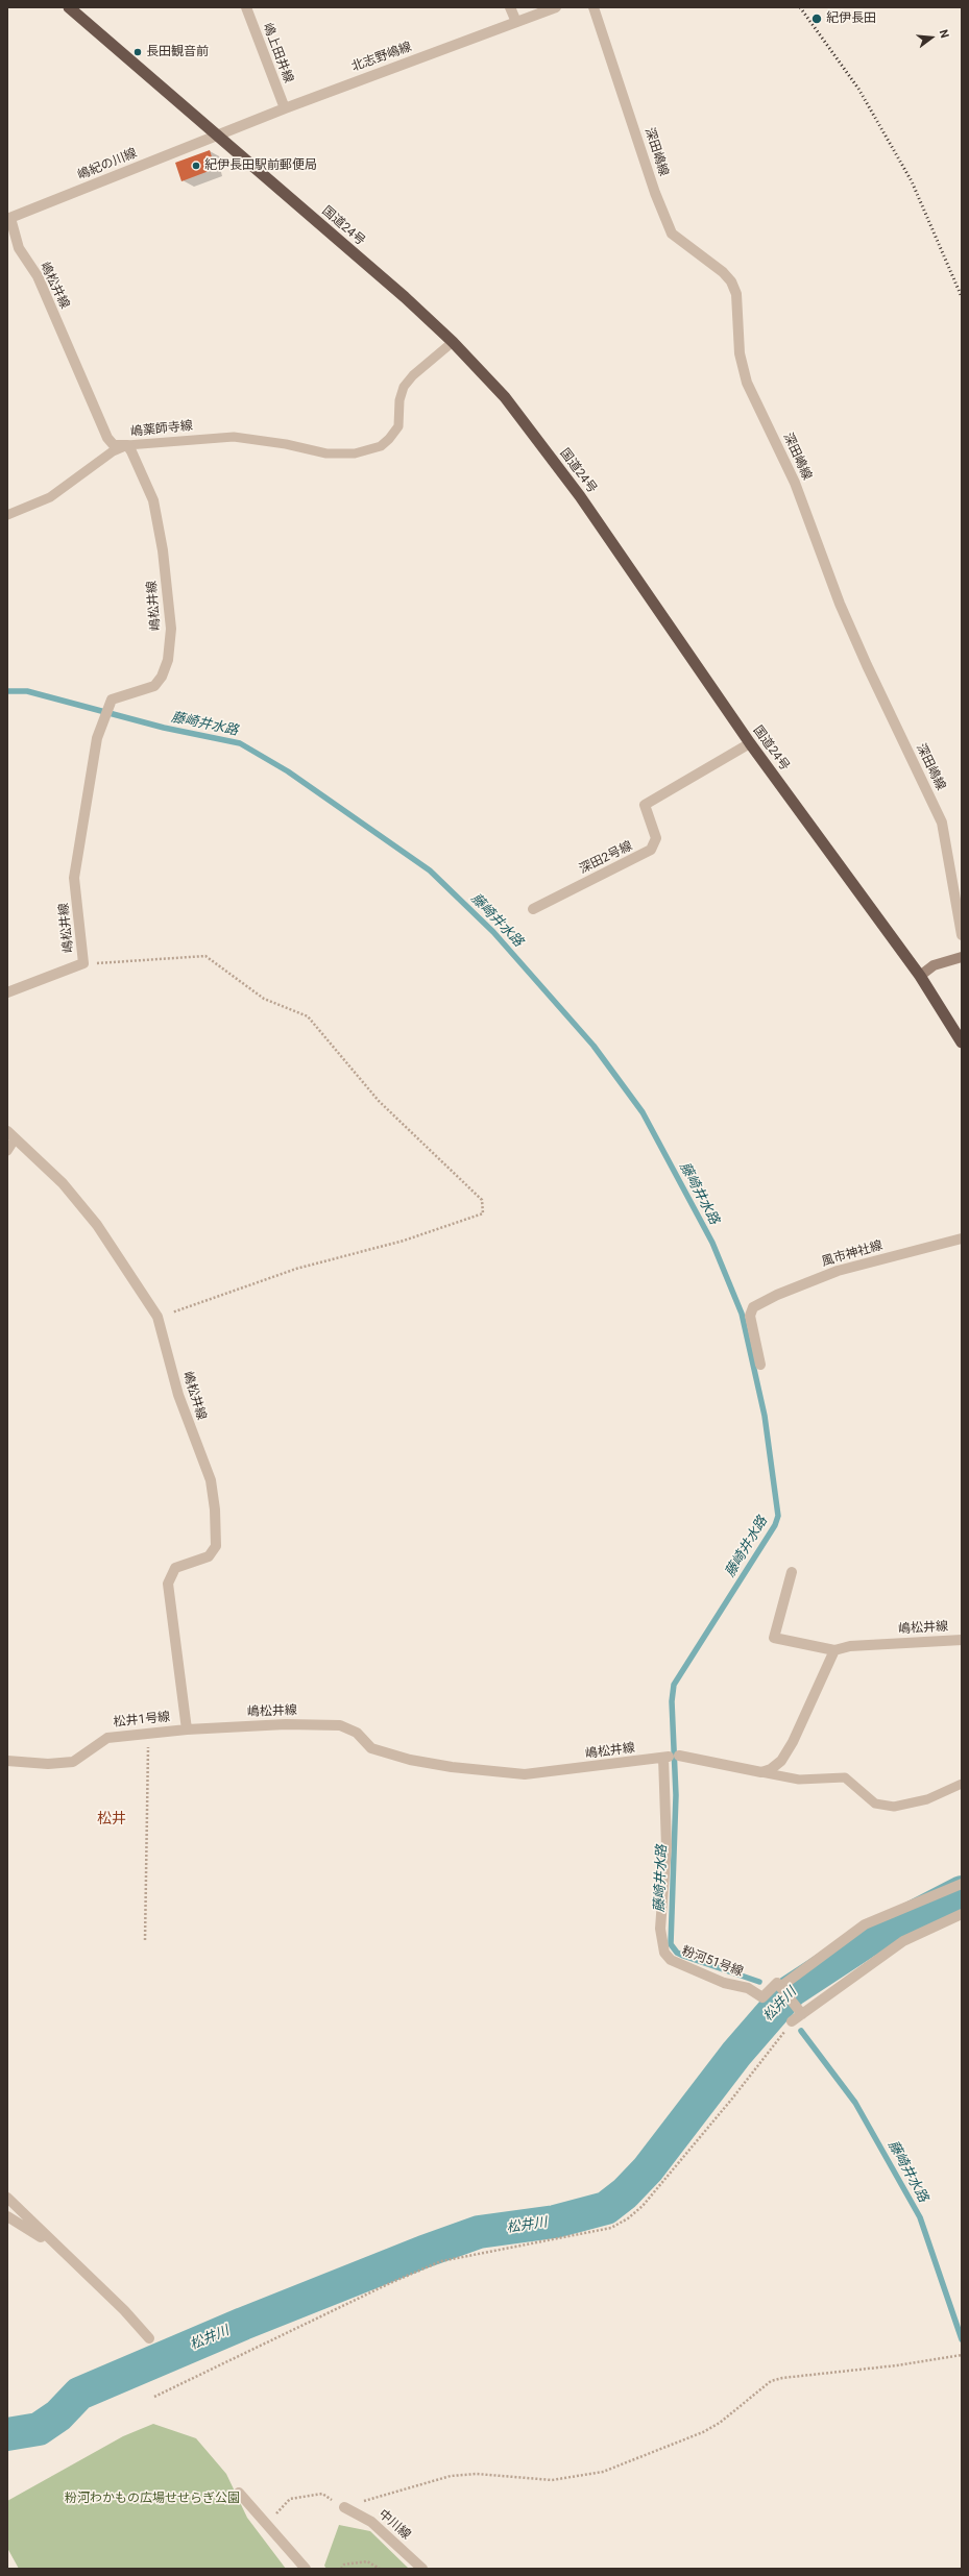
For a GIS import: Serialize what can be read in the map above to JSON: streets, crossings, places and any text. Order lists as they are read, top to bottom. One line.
{"streets":{"highway":["国道24号"],"street":["嶋上田井線","北志野嶋線","深田嶋線","嶋紀の川線","嶋松井線","深田2号線","風市神社線","松井1号線","粉河51号線","中川線"],"lane":["嶋薬師寺線"]},"crossings":[["嶋上田井線","北志野嶋線"],["北志野嶋線","嶋紀の川線"],["北志野嶋線","国道24号"],["嶋紀の川線","国道24号"],["嶋紀の川線","嶋松井線"],["国道24号","嶋薬師寺線"],["国道24号","深田2号線"],["嶋松井線","嶋薬師寺線"],["嶋松井線","松井1号線"],["嶋松井線","粉河51号線"]],"districts":["松井"],"water":["藤崎井水路","松井川"],"parks":["粉河わかもの広場せせらぎ公園"],"places":["紀伊長田","長田観音前","紀伊長田駅前郵便局"],"north":"right"}
